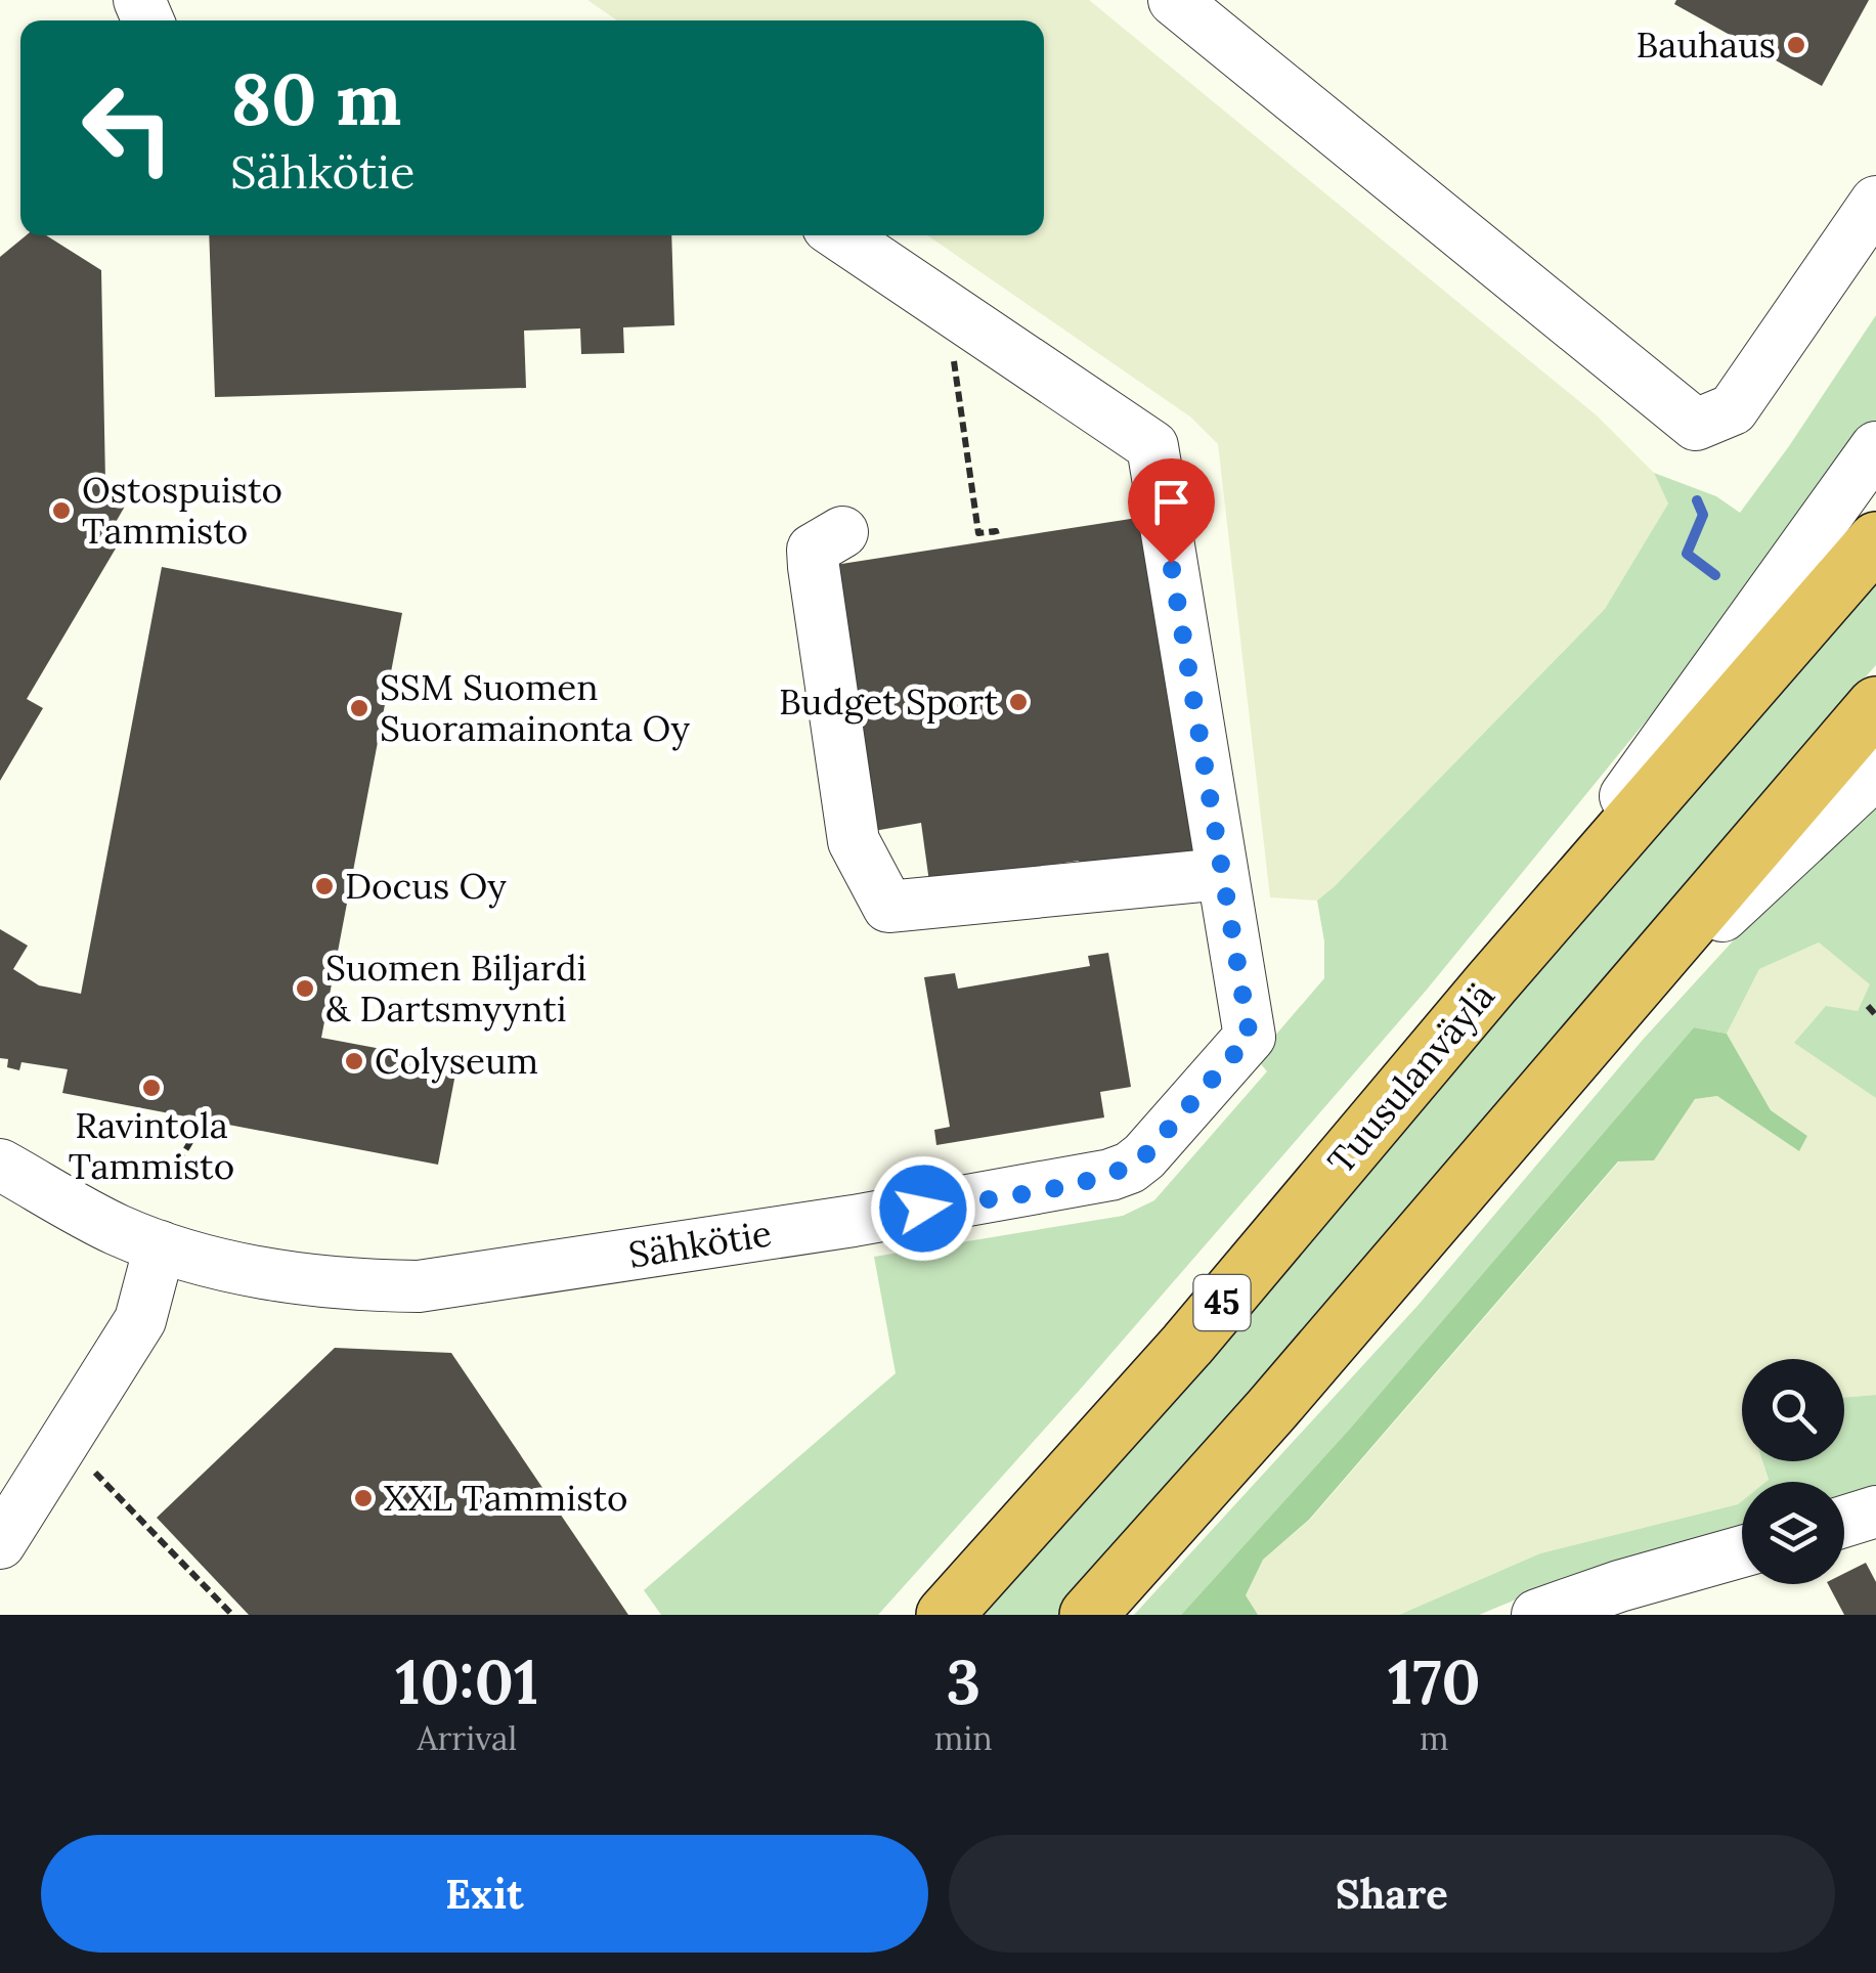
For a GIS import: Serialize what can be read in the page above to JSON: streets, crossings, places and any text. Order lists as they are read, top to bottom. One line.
{"streets":{"highway":["Tuusulanväylä","45"],"street":["Sähkötie"]},"places":["Bauhaus","Ostospuisto Tammisto","Budget Sport","SSM Suomen Suoramainonta Oy","Docus Oy","Suomen Biljardi & Dartsmyynti","Colyseum","Ravintola Tammisto","XXL Tammisto"],"page":{"turn":["80 m","Sähkötie"],"eta":["10:01","Arrival","3","min","170","m"],"buttons":["Exit","Share"]}}
